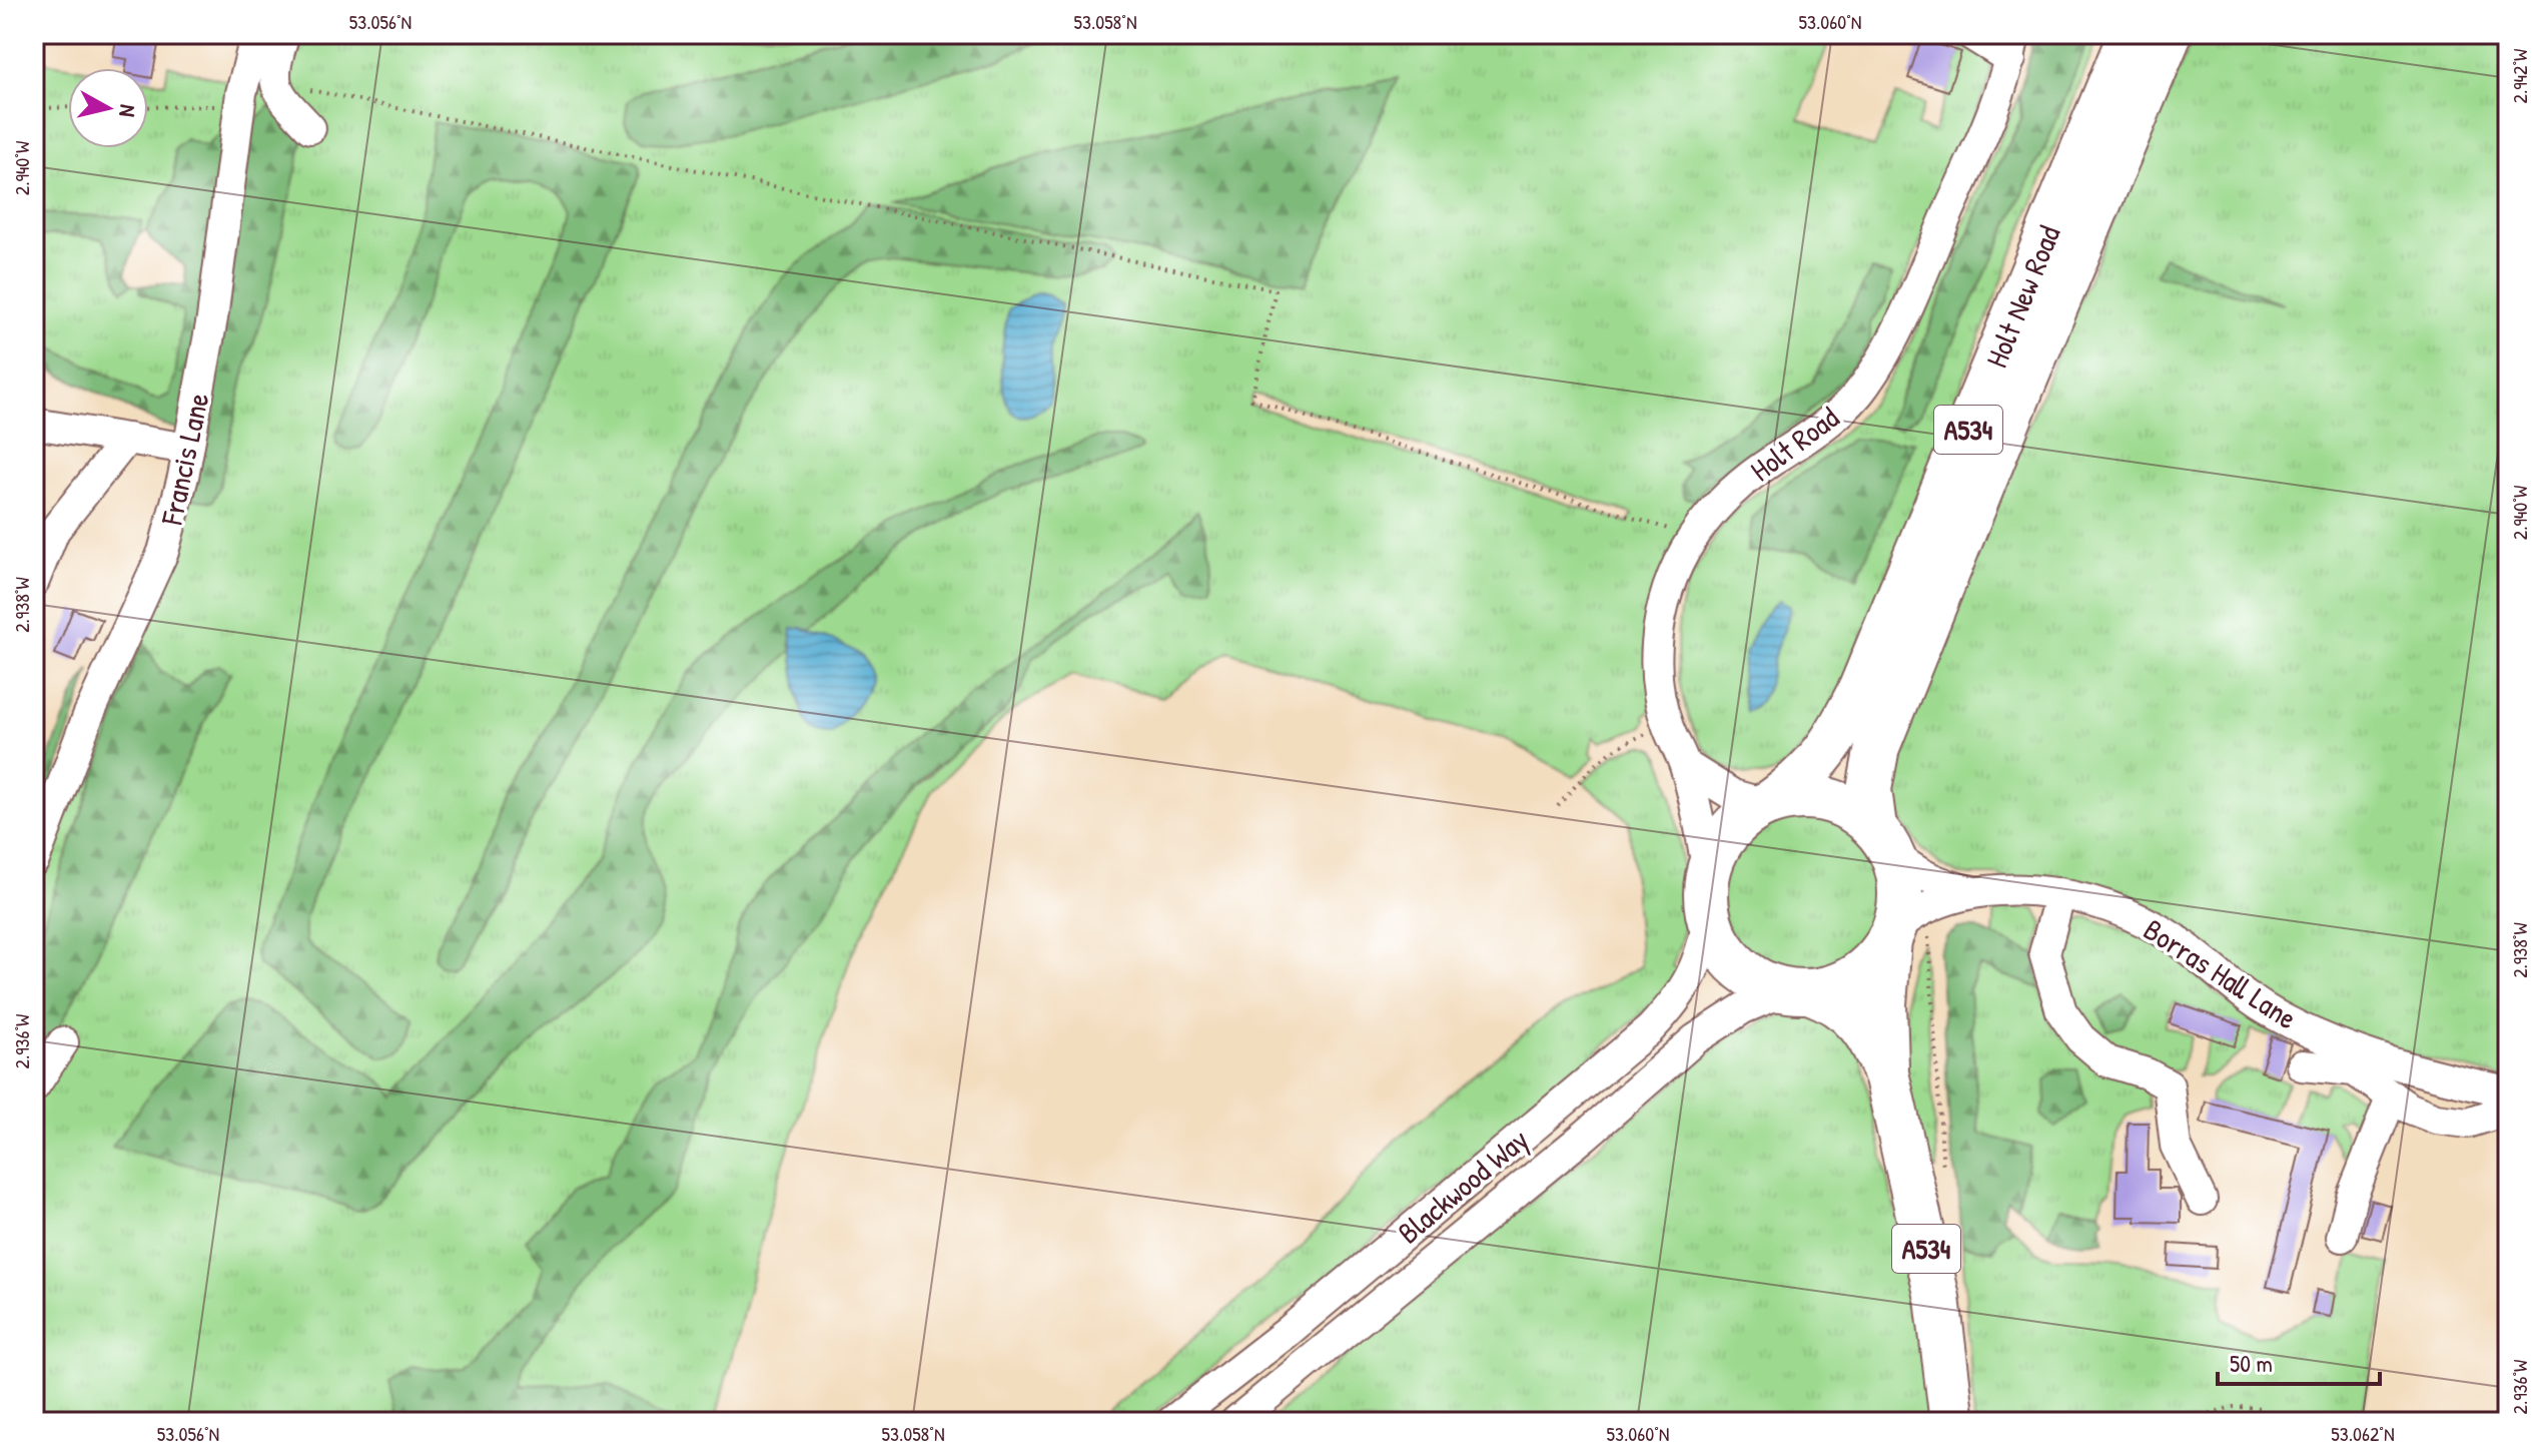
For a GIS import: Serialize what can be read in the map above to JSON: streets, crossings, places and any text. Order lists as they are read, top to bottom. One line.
{"streets":{"highway":["Holt New Road","A534"],"street":["Holt Road","Francis Lane","Borras Hall Lane","Blackwood Way"]},"crossings":[["Holt New Road","A534"],["Holt New Road","Holt Road"],["Holt New Road","Borras Hall Lane"],["Holt New Road","Blackwood Way"],["A534","Holt Road"],["A534","Borras Hall Lane"],["A534","Blackwood Way"],["Holt Road","Borras Hall Lane"],["Holt Road","Blackwood Way"],["Borras Hall Lane","Blackwood Way"]],"scale_bar":"50 m","north":"right","coordinates":["53.056°N","53.058°N","53.060°N","2.942°W","2.940°W","2.938°W","2.936°W","53.062°N"]}
